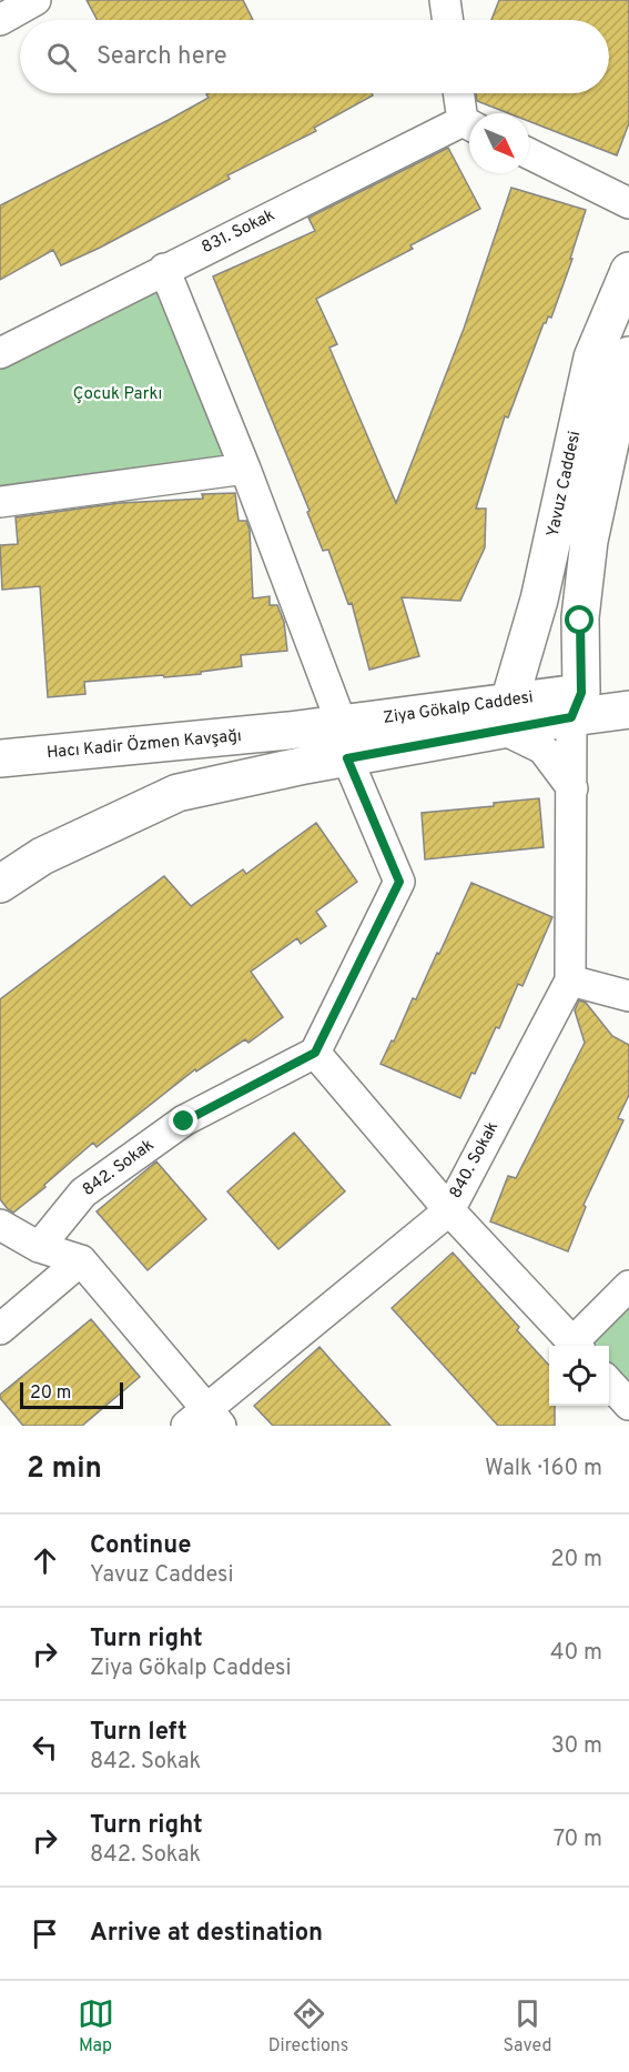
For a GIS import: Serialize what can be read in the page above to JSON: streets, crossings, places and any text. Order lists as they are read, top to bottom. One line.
{"streets":{"main road":["Yavuz Caddesi","Ziya Gökalp Caddesi","Hacı Kadir Özmen Kavşağı"],"street":["831. Sokak","840. Sokak","842. Sokak"]},"crossings":[["Yavuz Caddesi","Ziya Gökalp Caddesi"],["Ziya Gökalp Caddesi","Hacı Kadir Özmen Kavşağı"],["Ziya Gökalp Caddesi","840. Sokak"]],"parks":["Çocuk Parkı"],"scale_bar":"20 m","north":"bottom right","page":{"search":"Search here","scale":"20 m","heading":["2 min","Walk · 160 m"],"list":[["Continue","Yavuz Caddesi","20 m"],["Turn right","Ziya Gökalp Caddesi","40 m"],["Turn left","842. Sokak","30 m"],["Turn right","842. Sokak","70 m"],"Arrive at destination"],"nav":["Map","Directions","Saved"]}}
